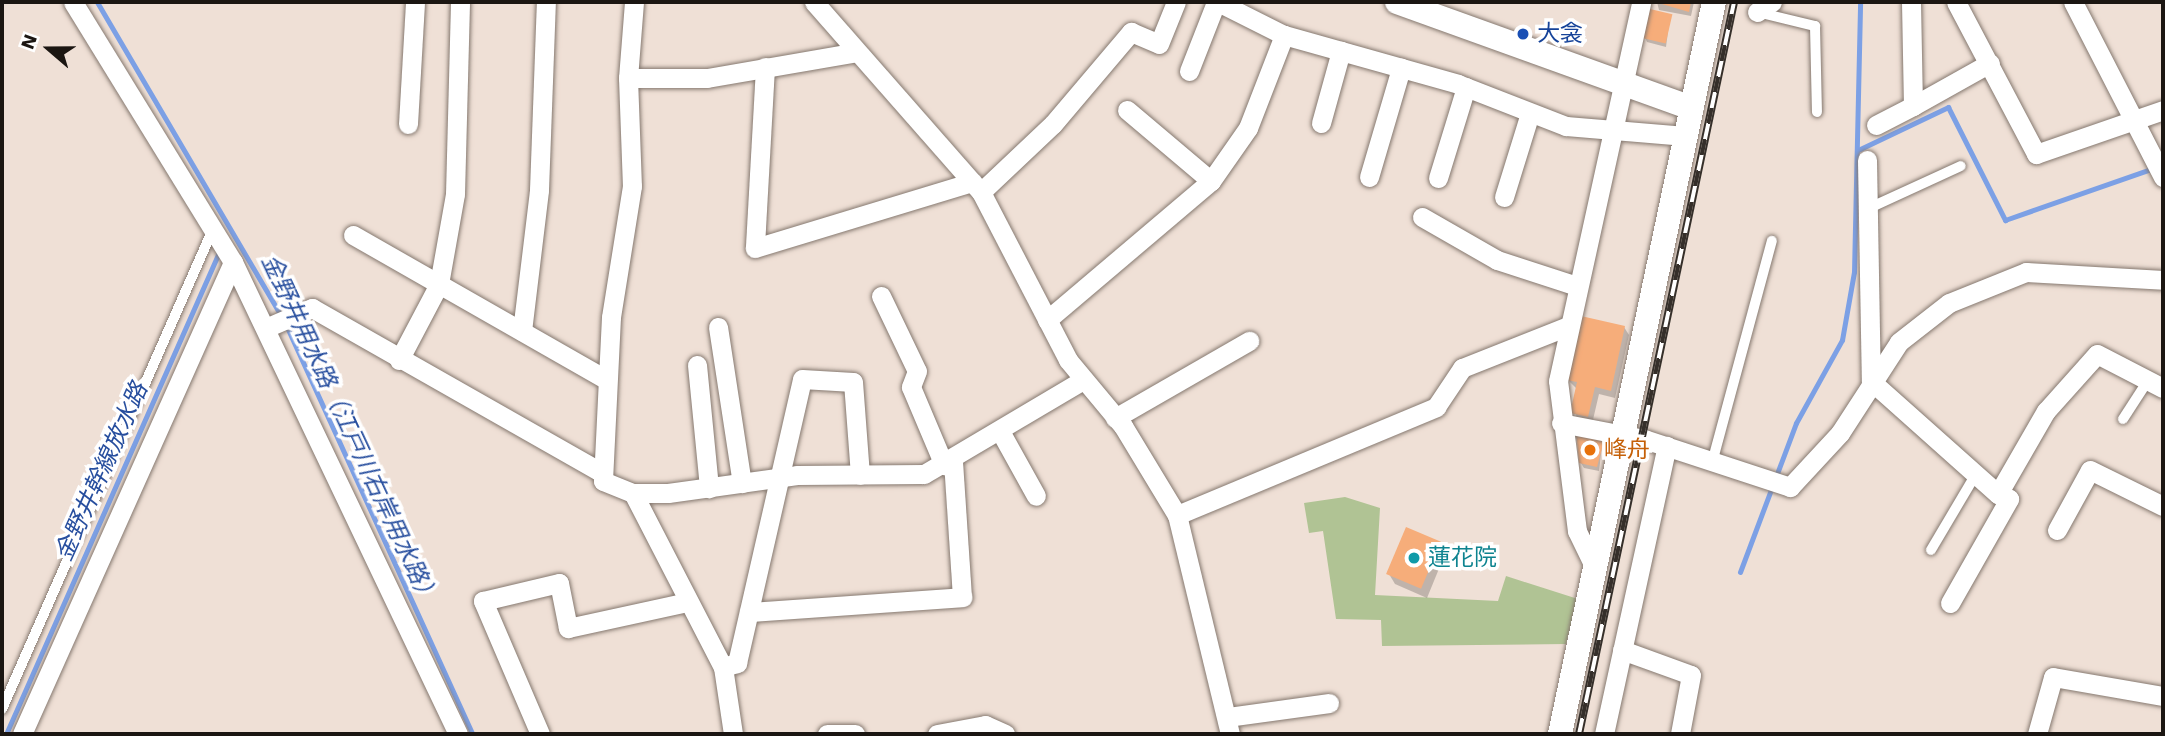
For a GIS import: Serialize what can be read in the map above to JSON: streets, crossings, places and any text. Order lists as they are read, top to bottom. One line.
{"water":["金野井用水路（江戸川右岸用水路）","金野井幹線放水路"],"places":["大衾","峰舟","蓮花院"],"north":"left"}
